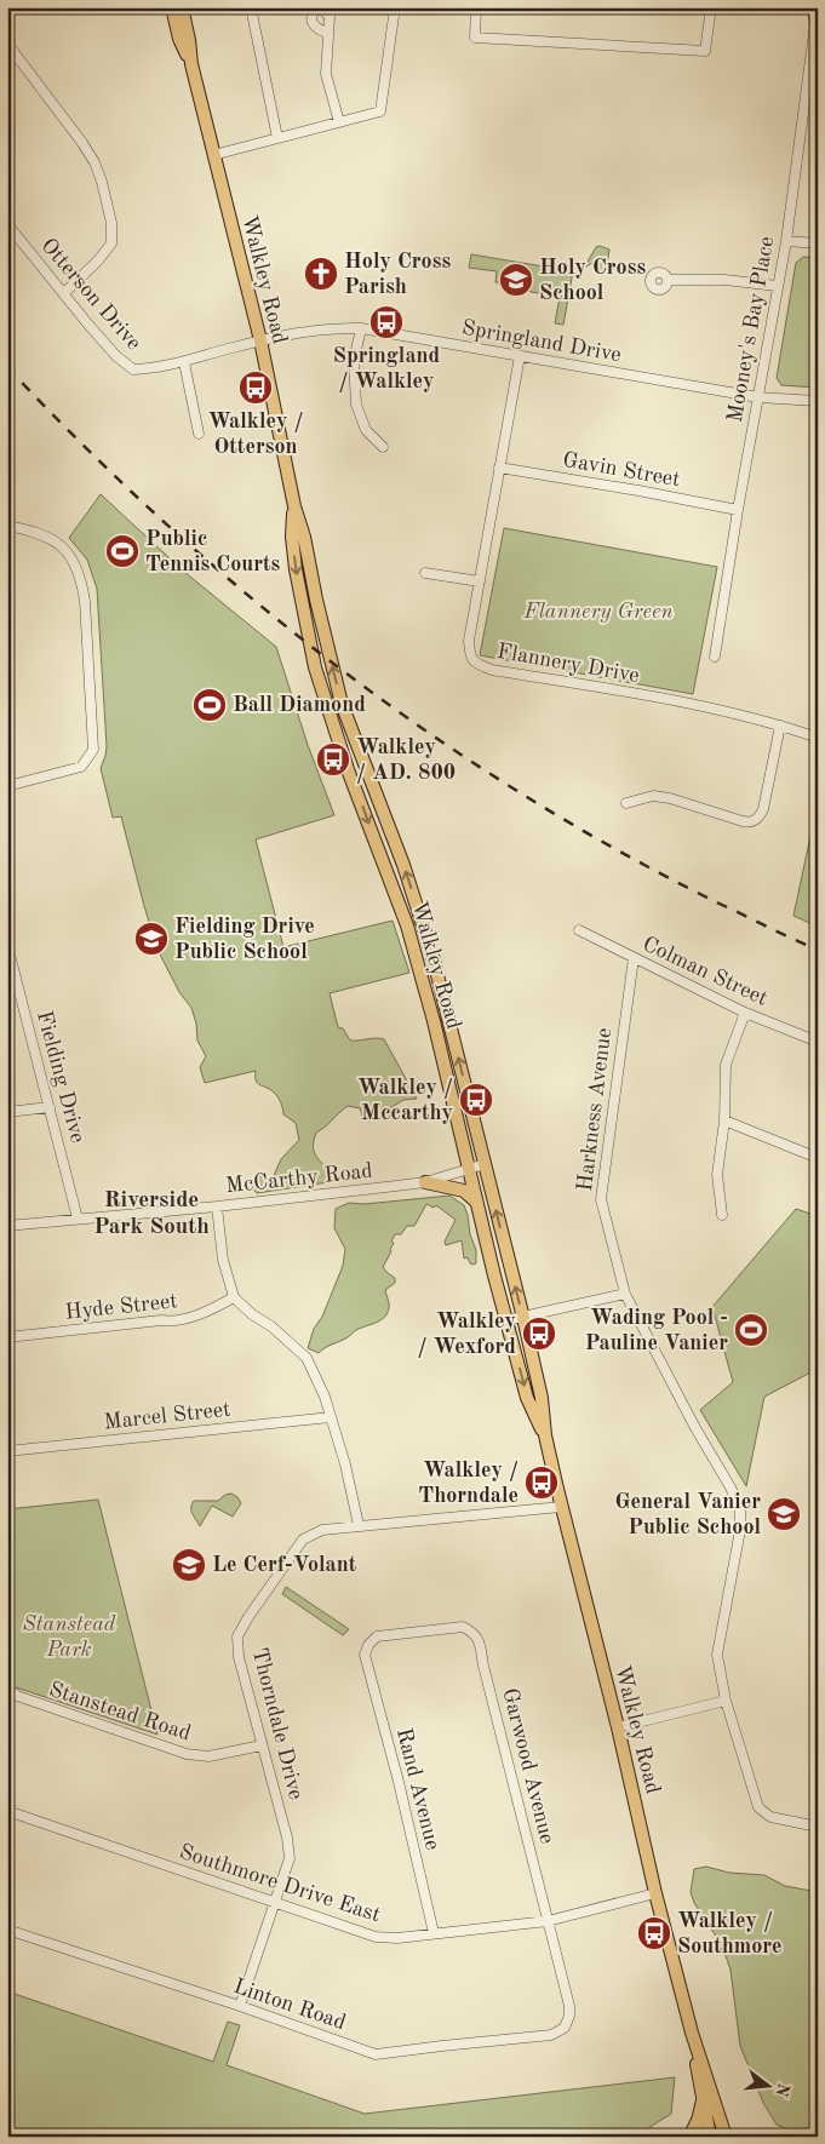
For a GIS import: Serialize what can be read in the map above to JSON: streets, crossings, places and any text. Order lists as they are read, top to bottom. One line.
{"streets":{"main road":["Walkley Road"],"street":["Otterson Drive","Mooney's Bay Place","Springland Drive","Gavin Street","Flannery Drive","Colman Street","Fielding Drive","Harkness Avenue","McCarthy Road","Hyde Street","Marcel Street","Stanstead Road","Thorndale Drive","Garwood Avenue","Rand Avenue","Southmore Drive East","Linton Road"]},"crossings":[["Walkley Road","Otterson Drive"],["Walkley Road","Springland Drive"],["Walkley Road","McCarthy Road"],["Walkley Road","Thorndale Drive"],["Walkley Road","Southmore Drive East"],["Otterson Drive","Springland Drive"],["Mooney's Bay Place","Springland Drive"],["Mooney's Bay Place","Gavin Street"],["Springland Drive","Flannery Drive"],["Gavin Street","Flannery Drive"],["Colman Street","Harkness Avenue"],["Fielding Drive","McCarthy Road"],["Stanstead Road","Thorndale Drive"],["Thorndale Drive","Southmore Drive East"],["Thorndale Drive","Linton Road"],["Garwood Avenue","Rand Avenue"],["Garwood Avenue","Southmore Drive East"],["Garwood Avenue","Linton Road"],["Rand Avenue","Southmore Drive East"]],"districts":["Riverside Park South"],"parks":["Flannery Green","Stanstead Park"],"places":{"church":["Holy Cross Parish"],"school or university":["Holy Cross School","Fielding Drive Public School","General Vanier Public School","Le Cerf-Volant"],"bus stop":["Springland / Walkley","Walkley / Otterson","Walkley / AD. 800","Walkley / Mccarthy","Walkley / Wexford","Walkley / Thorndale","Walkley / Southmore"],"sports":["Public Tennis Courts","Ball Diamond","Wading Pool - Pauline Vanier"]},"north":"right"}
